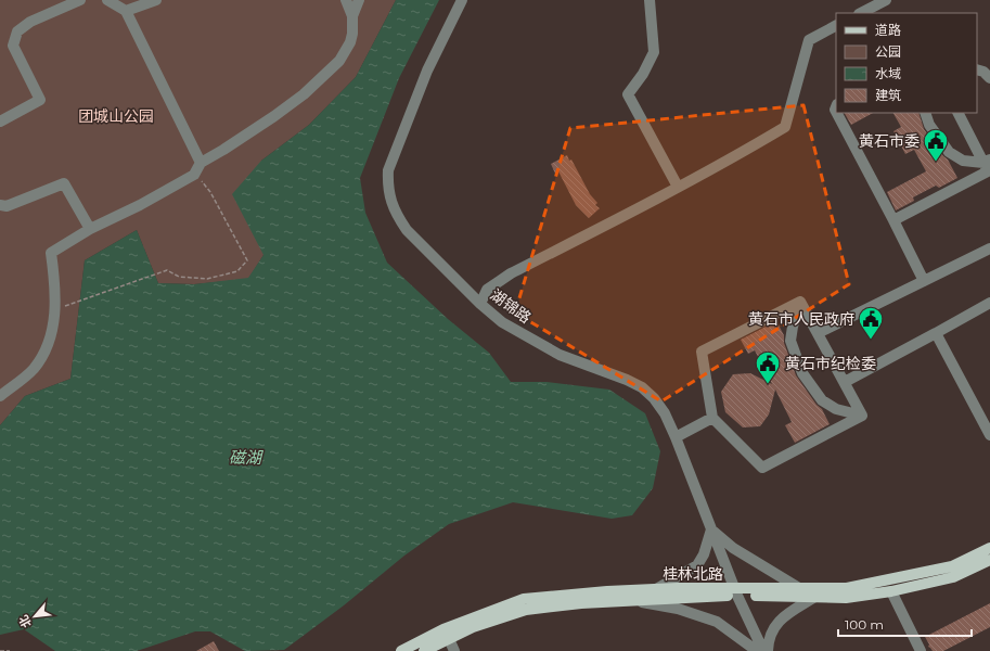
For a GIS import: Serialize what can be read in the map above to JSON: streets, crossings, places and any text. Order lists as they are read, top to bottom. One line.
{"streets":{"main road":["桂林北路"],"street":["湖锦路"]},"crossings":[["湖锦路","桂林北路"]],"water":["磁湖"],"parks":["团城山公园"],"places":{"public building":["黄石市委","黄石市人民政府","黄石市纪检委"]},"legend":["道路","公园","水域","建筑"],"scale_bar":"100 m","north":"bottom left"}
